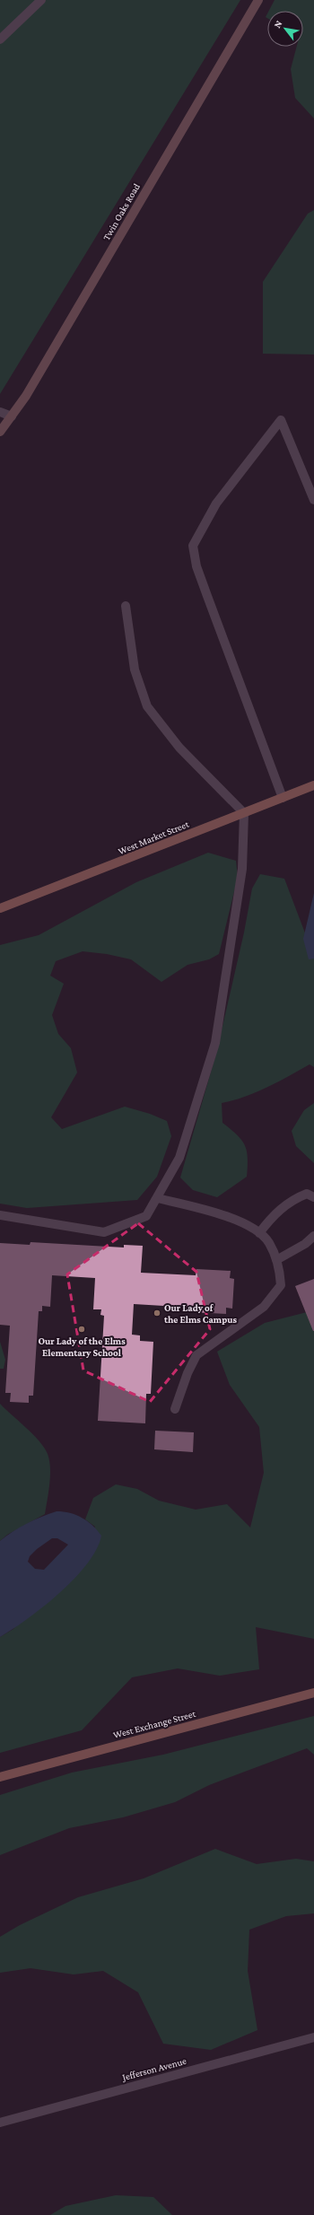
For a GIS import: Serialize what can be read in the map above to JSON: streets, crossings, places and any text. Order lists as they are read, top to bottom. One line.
{"streets":{"main road":["Twin Oaks Road","West Market Street","West Exchange Street"],"street":["Jefferson Avenue"]},"places":["Our Lady of the Elms Campus","Our Lady of the Elms Elementary School"],"north":"top left"}
